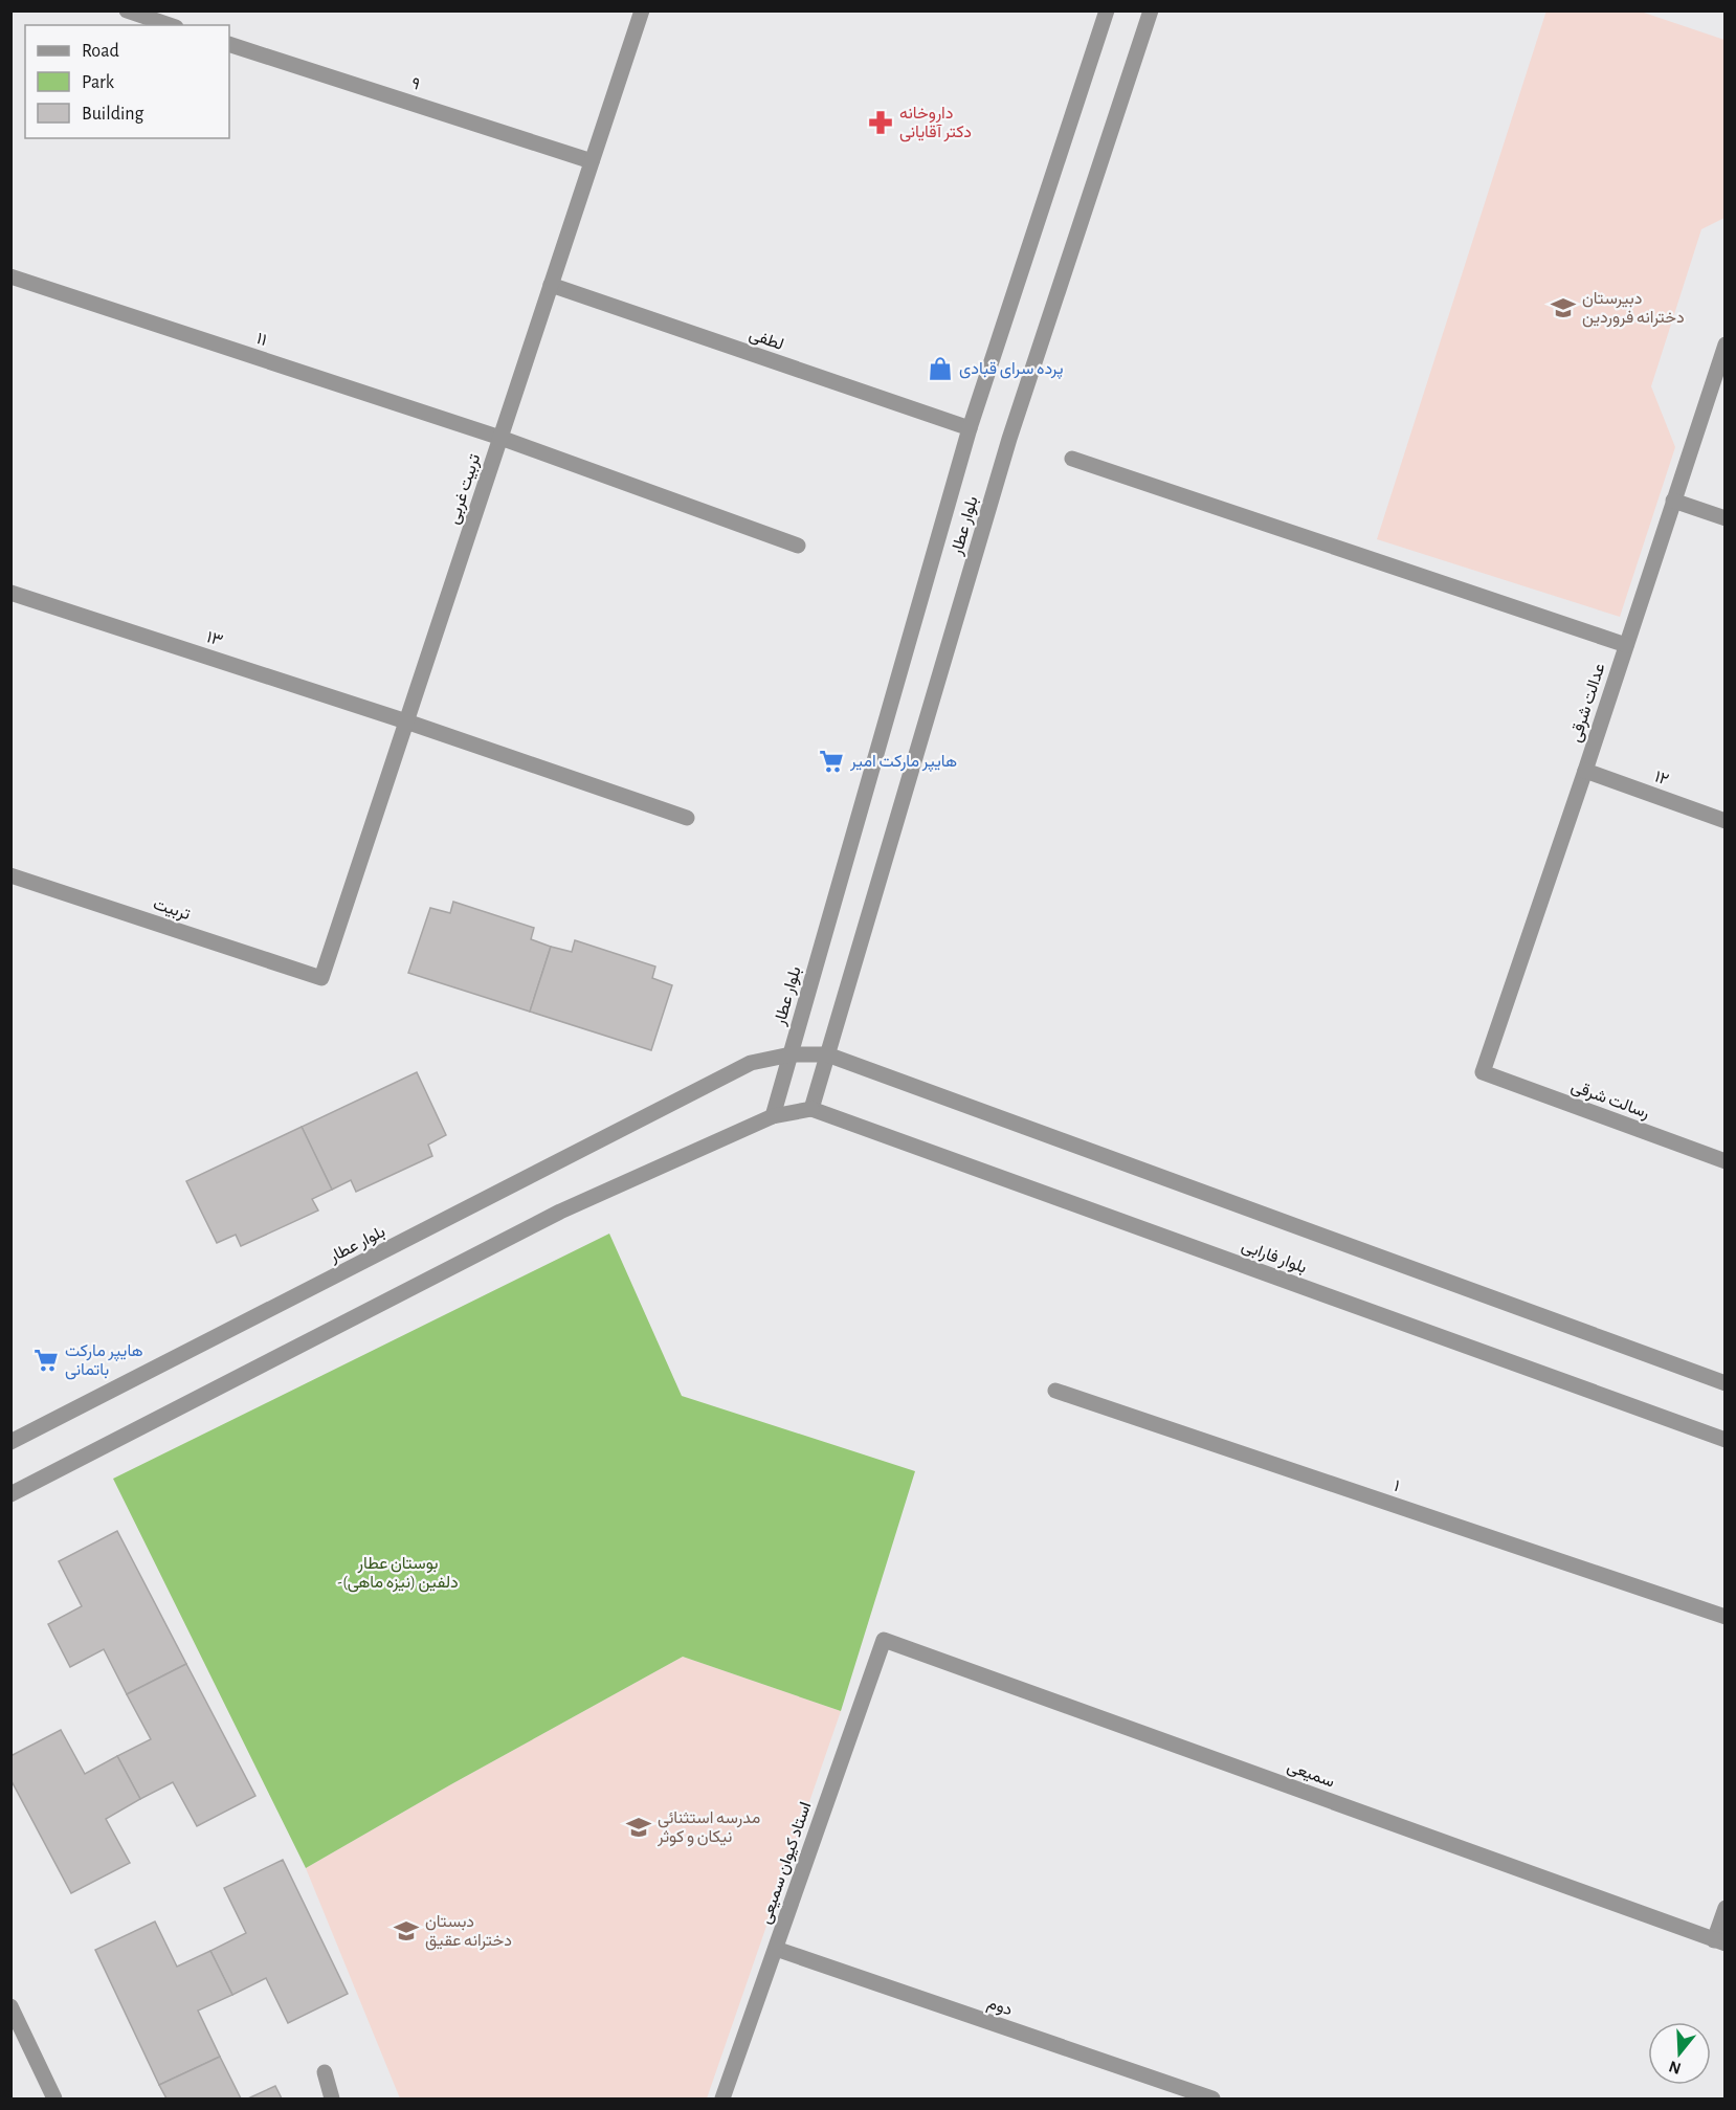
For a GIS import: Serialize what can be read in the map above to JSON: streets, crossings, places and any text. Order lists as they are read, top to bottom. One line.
{"streets":{"street":["۹","۱۱","لطفی","تربیت غربی","بلوار عطار","۱۳","عدالت شرقی","۱۲","تربیت","رسالت شرقی","بلوار فارابی","۱","سمیعی","استاد کیوان سمیعی","دوم"]},"crossings":[["۹","تربیت غربی"],["۱۱","تربیت غربی"],["لطفی","تربیت غربی"],["لطفی","بلوار عطار"],["تربیت غربی","۱۳"],["تربیت غربی","تربیت"],["بلوار عطار","بلوار فارابی"],["عدالت شرقی","۱۲"],["عدالت شرقی","رسالت شرقی"],["سمیعی","استاد کیوان سمیعی"],["استاد کیوان سمیعی","دوم"]],"parks":["بوستان عطار -دلفین (نیزه ماهی)"],"places":{"pharmacy":["داروخانه دکتر آقایانی"],"school or university":["دبیرستان دخترانه فروردین","مدرسه استثنائی نیکان و کوثر","دبستان دخترانه عقیق"],"shop":["پرده سرای قبادی"],"supermarket":["هایپر مارکت امیر","هایپر مارکت باتمانی"]},"legend":["Road","Park","Building"],"north":"bottom"}
